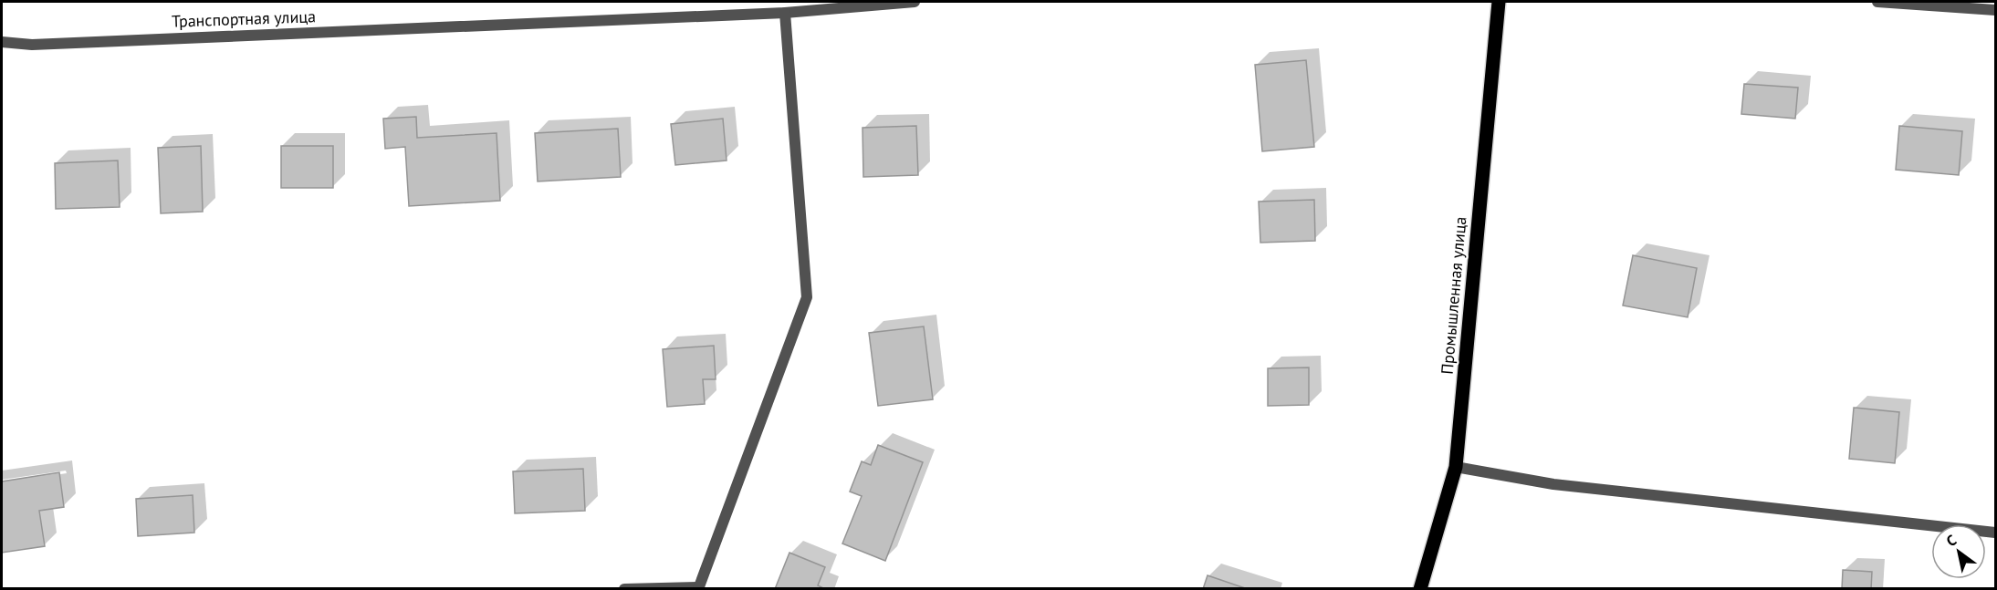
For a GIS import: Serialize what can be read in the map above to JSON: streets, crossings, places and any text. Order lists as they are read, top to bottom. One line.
{"streets":{"main road":["Промышленная улица"],"street":["Транспортная улица"]},"north":"top left"}
